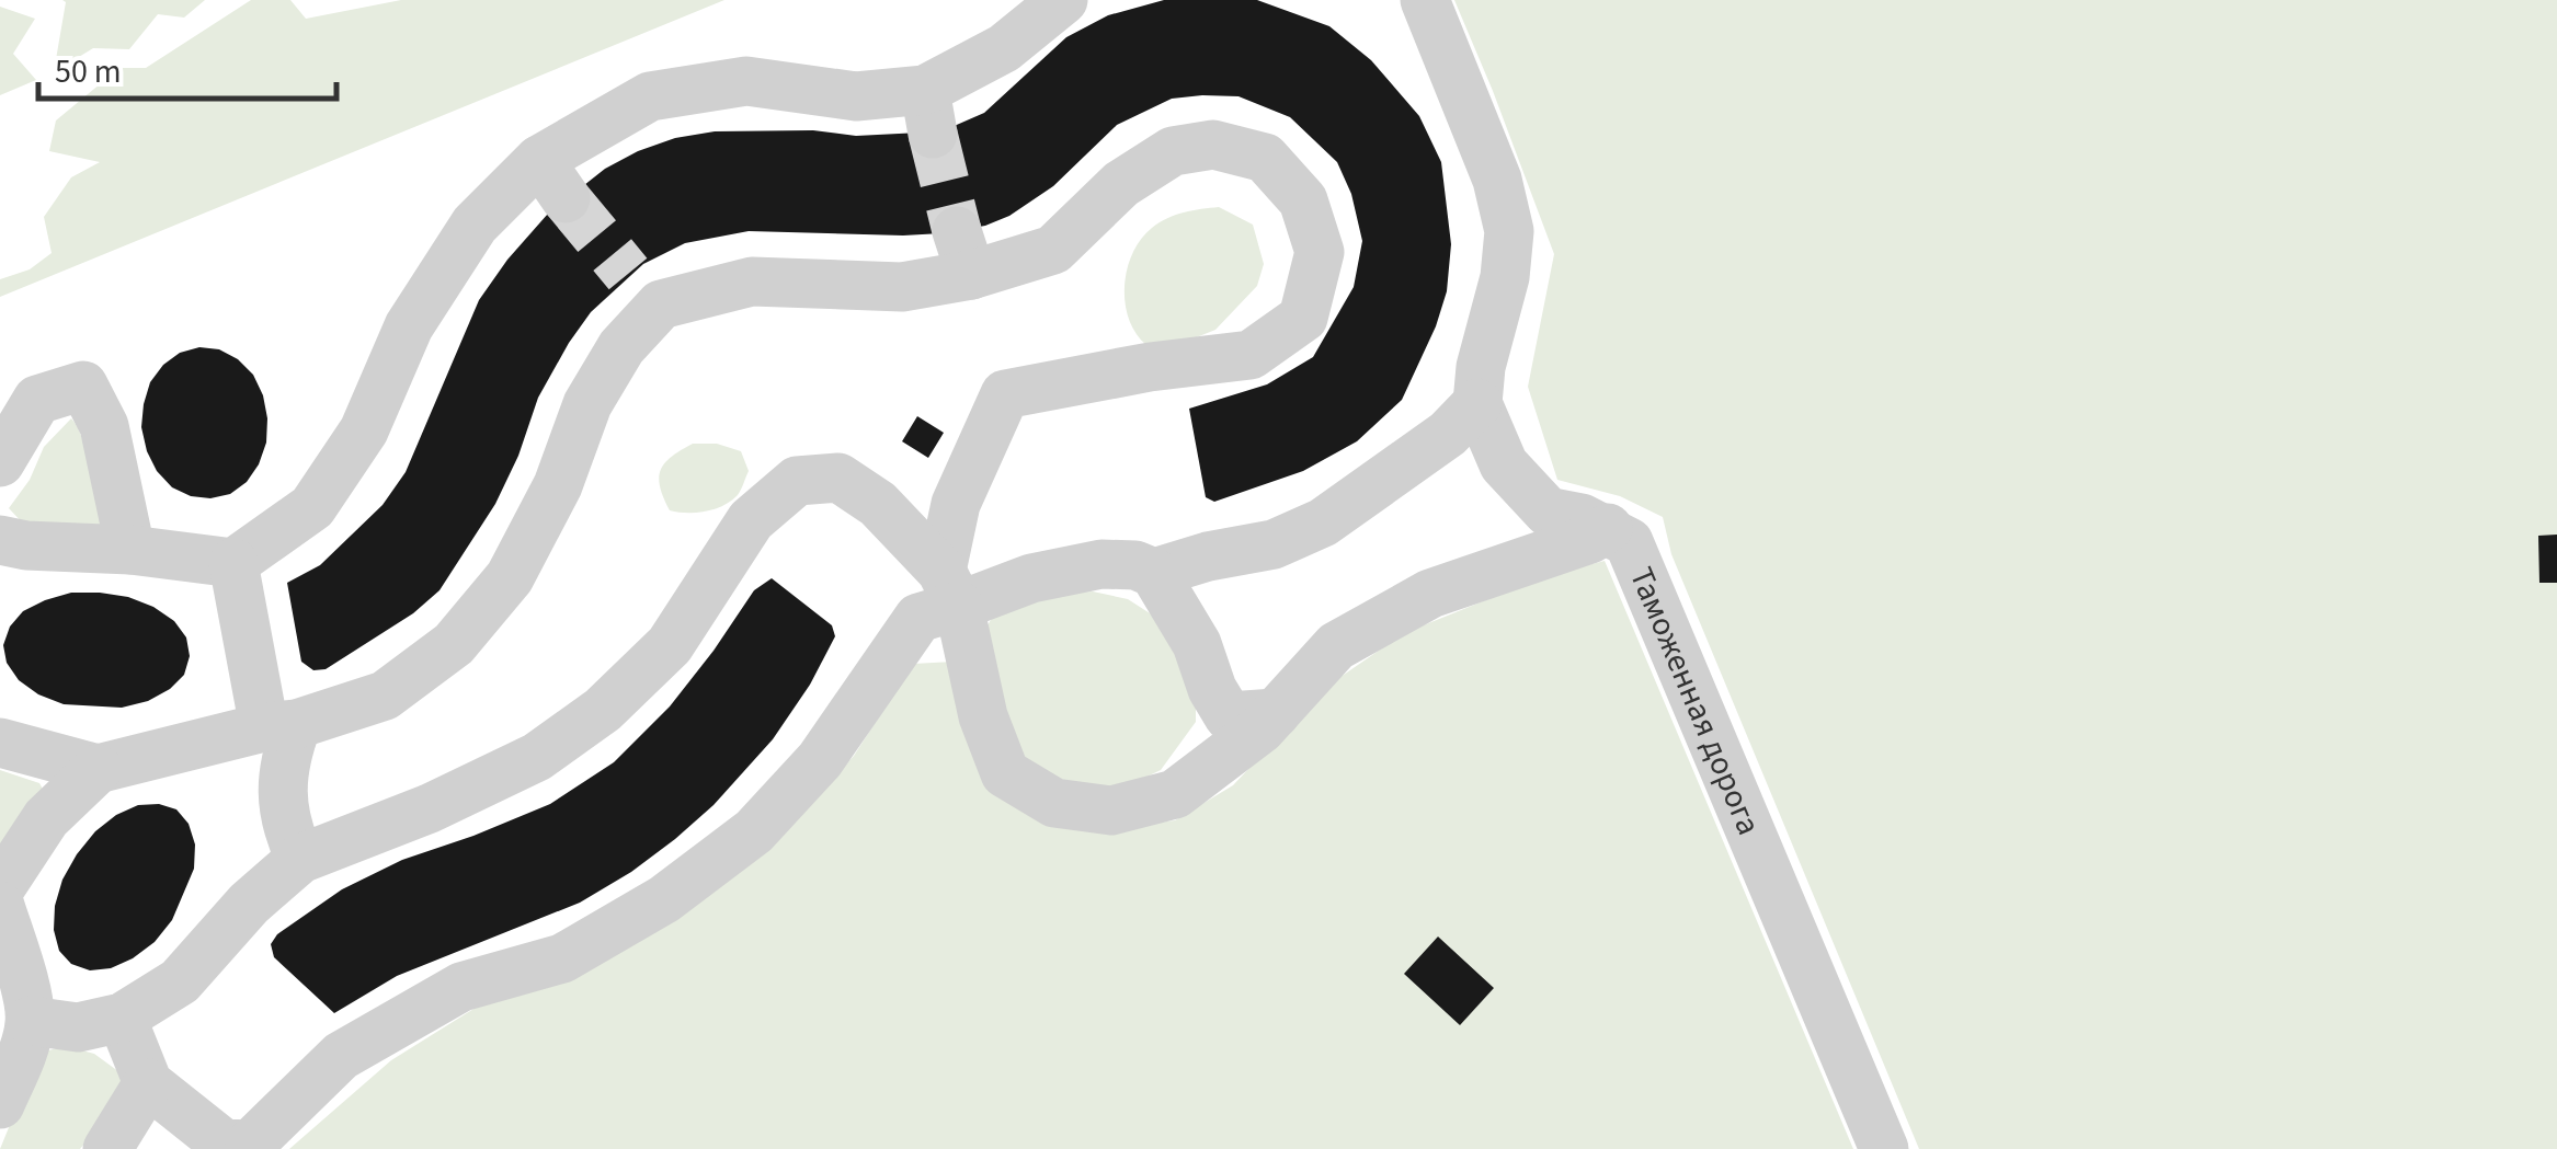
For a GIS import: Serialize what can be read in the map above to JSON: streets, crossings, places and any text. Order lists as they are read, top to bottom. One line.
{"streets":{"street":["Таможенная дорога"]},"scale_bar":"50 m"}
